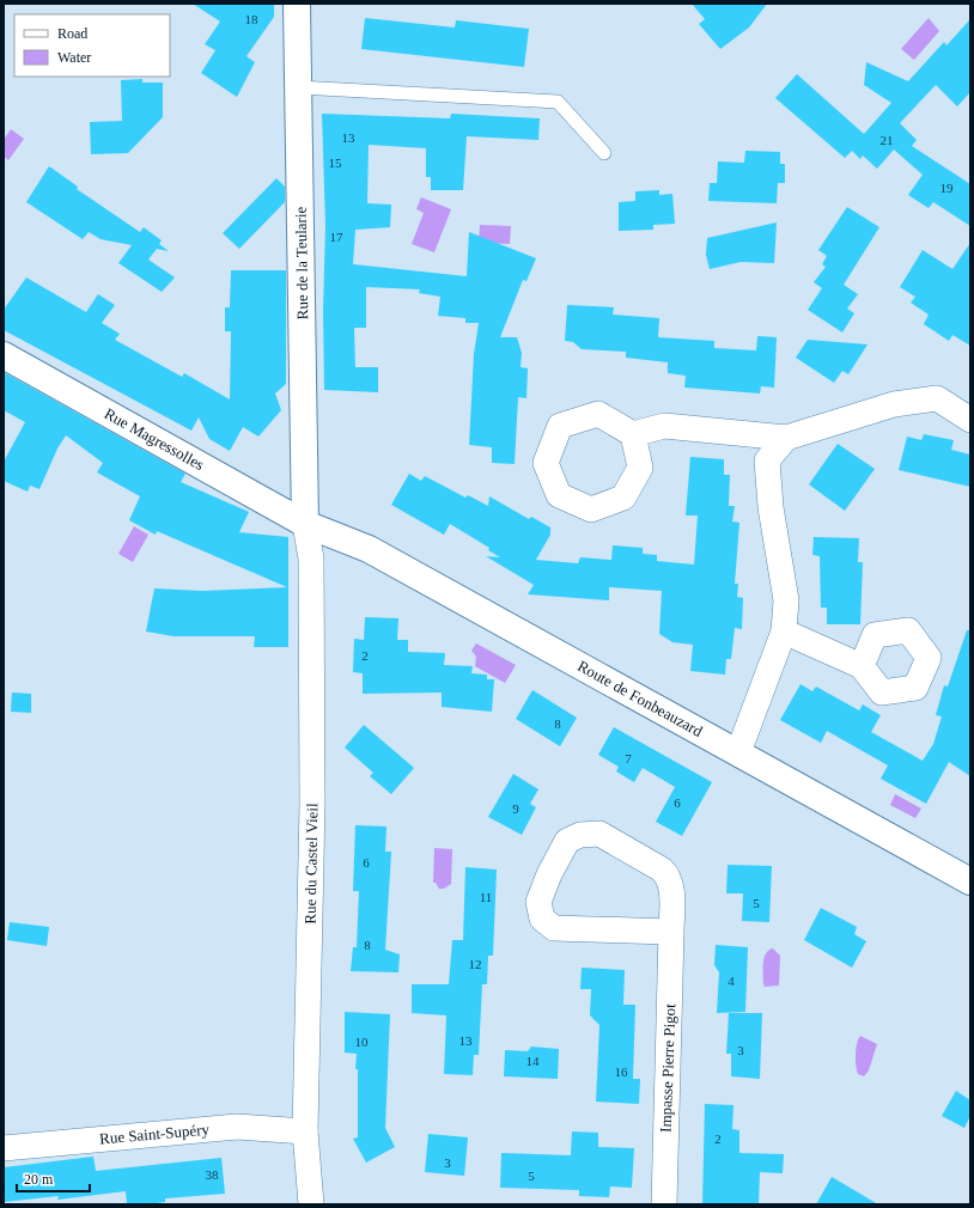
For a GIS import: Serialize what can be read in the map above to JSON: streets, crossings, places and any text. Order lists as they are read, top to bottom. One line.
{"streets":{"street":["Rue de la Teularie","Rue Magressolles","Route de Fonbeauzard","Rue du Castel Vieil","Impasse Pierre Pigot","Rue Saint-Supéry"]},"crossings":[["Rue de la Teularie","Rue Magressolles"],["Rue de la Teularie","Route de Fonbeauzard"],["Rue de la Teularie","Rue du Castel Vieil"],["Rue Magressolles","Route de Fonbeauzard"],["Rue Magressolles","Rue du Castel Vieil"],["Route de Fonbeauzard","Rue du Castel Vieil"],["Rue du Castel Vieil","Rue Saint-Supéry"]],"house_numbers":["18","13","21","15","19","17","2","8","7","6","9","6","11","5","8","12","4","13","10","3","14","16","2","3","38","5"],"legend":["Road","Water"],"scale_bar":"20 m"}
